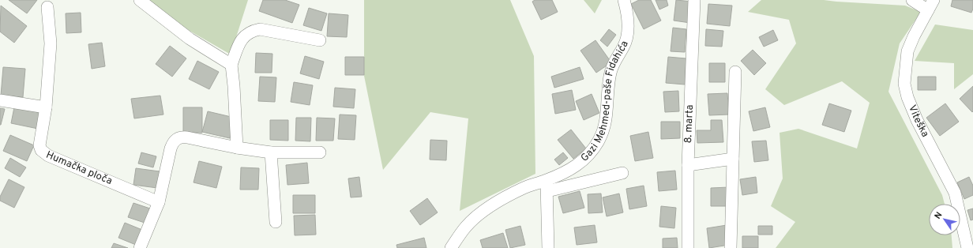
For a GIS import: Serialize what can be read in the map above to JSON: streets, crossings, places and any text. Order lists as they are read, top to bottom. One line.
{"streets":{"street":["Gazi Mehmed-paše Fidahića","Viteška","8. marta","Humačka ploča"]},"north":"top left"}
